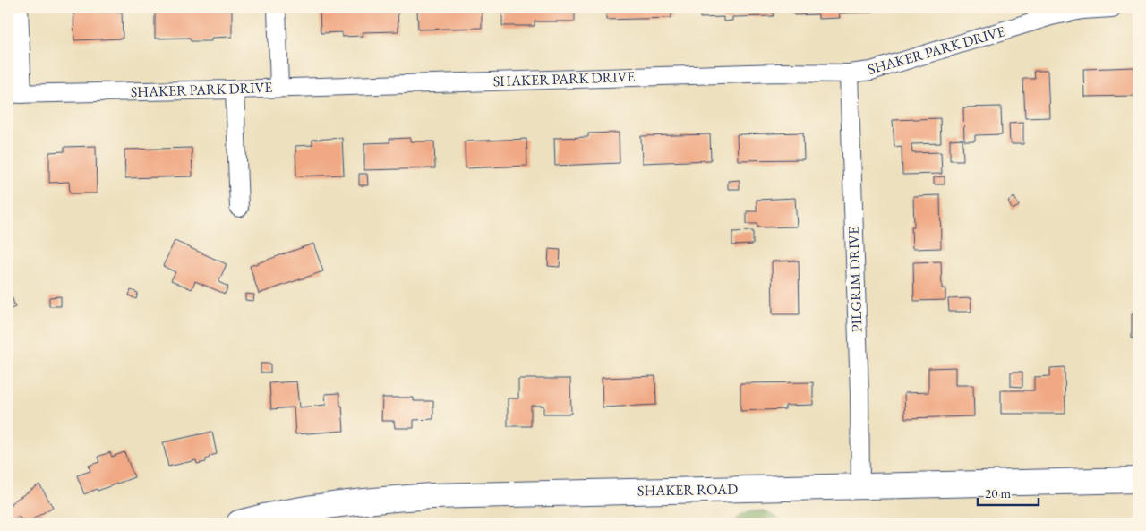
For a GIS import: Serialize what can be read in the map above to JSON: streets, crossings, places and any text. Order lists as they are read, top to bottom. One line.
{"streets":{"main road":["SHAKER ROAD"],"street":["SHAKER PARK DRIVE","PILGRIM DRIVE"]},"crossings":[["SHAKER PARK DRIVE","PILGRIM DRIVE"],["PILGRIM DRIVE","SHAKER ROAD"]],"scale_bar":"20 m"}
